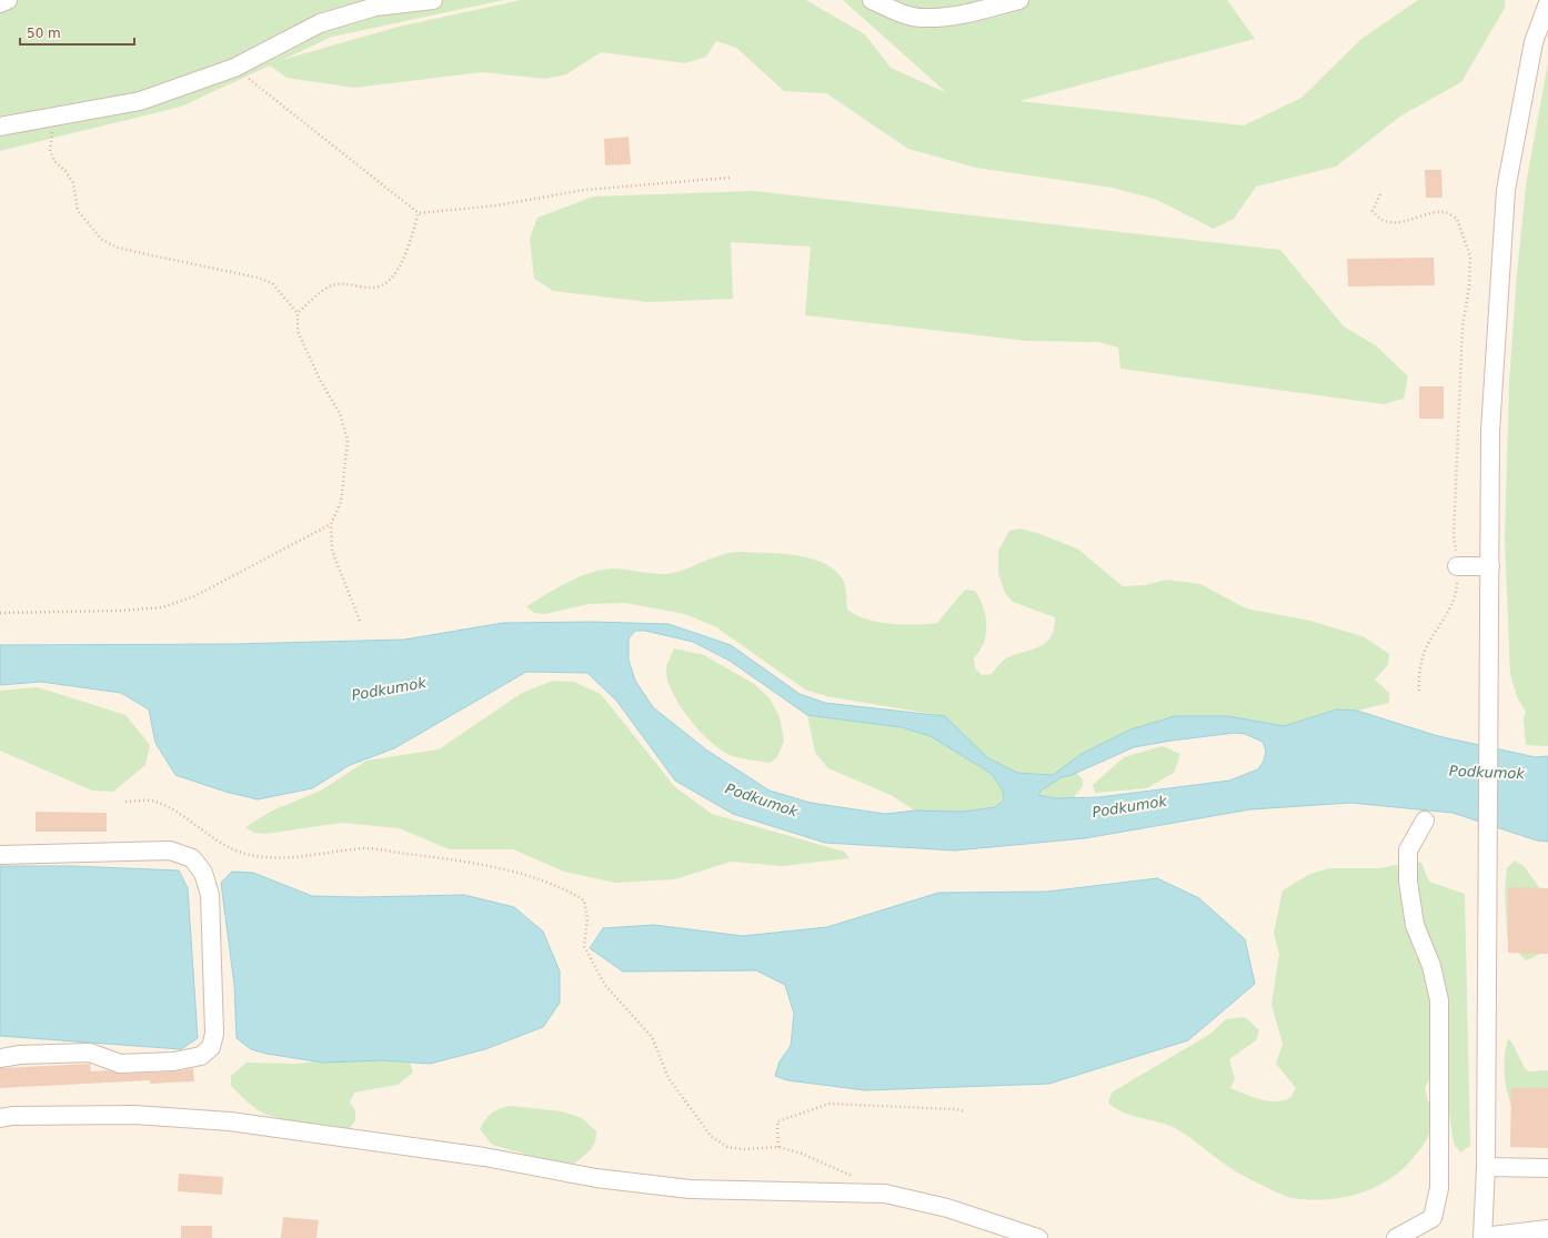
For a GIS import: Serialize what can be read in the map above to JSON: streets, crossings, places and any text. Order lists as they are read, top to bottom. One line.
{"water":["Podkumok"],"scale_bar":"50 m"}
